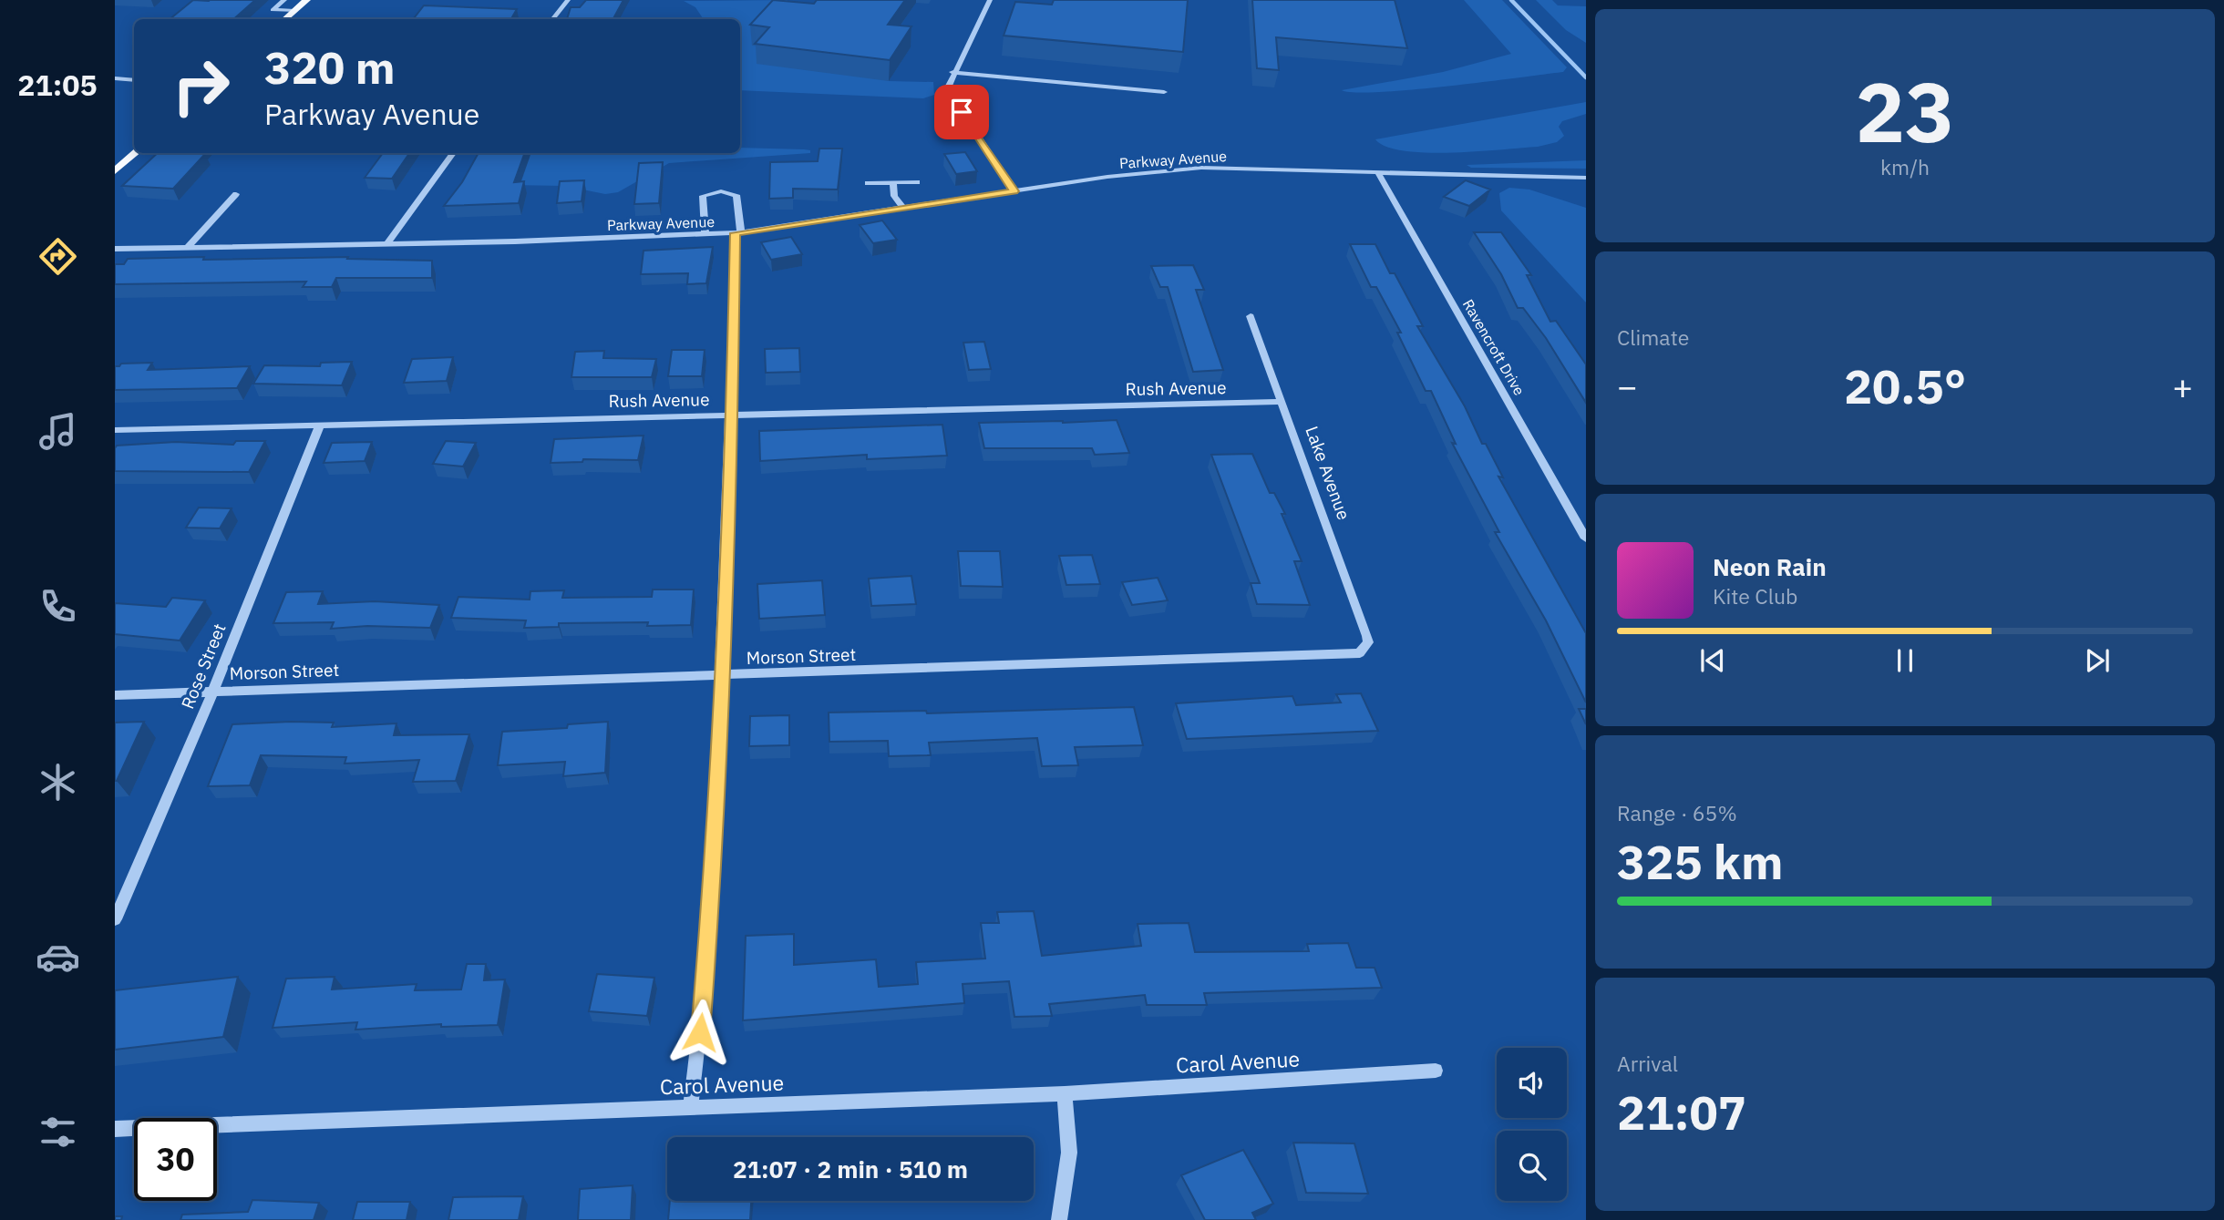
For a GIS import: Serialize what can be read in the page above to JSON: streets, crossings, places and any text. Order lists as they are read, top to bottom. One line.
{"streets":{"street":["Parkway Avenue","Ravencroft Drive","Rush Avenue","Lake Avenue","Morson Street","Rose Street","Carol Avenue"]},"crossings":[["Parkway Avenue","Ravencroft Drive"],["Rush Avenue","Lake Avenue"],["Rush Avenue","Rose Street"],["Lake Avenue","Morson Street"],["Morson Street","Rose Street"]],"page":{"tabs":"21:05","tile":[["23","km/h"],"Climate",["Range · 65%","325 km"],["Arrival","21:07"]],"turn":["320 m","Parkway Avenue"],"heat":["−","20.5°","+"],"song":["Neon Rain","Kite Club"],"limit":"30","trip":"21:07 · 2 min · 510 m"}}
